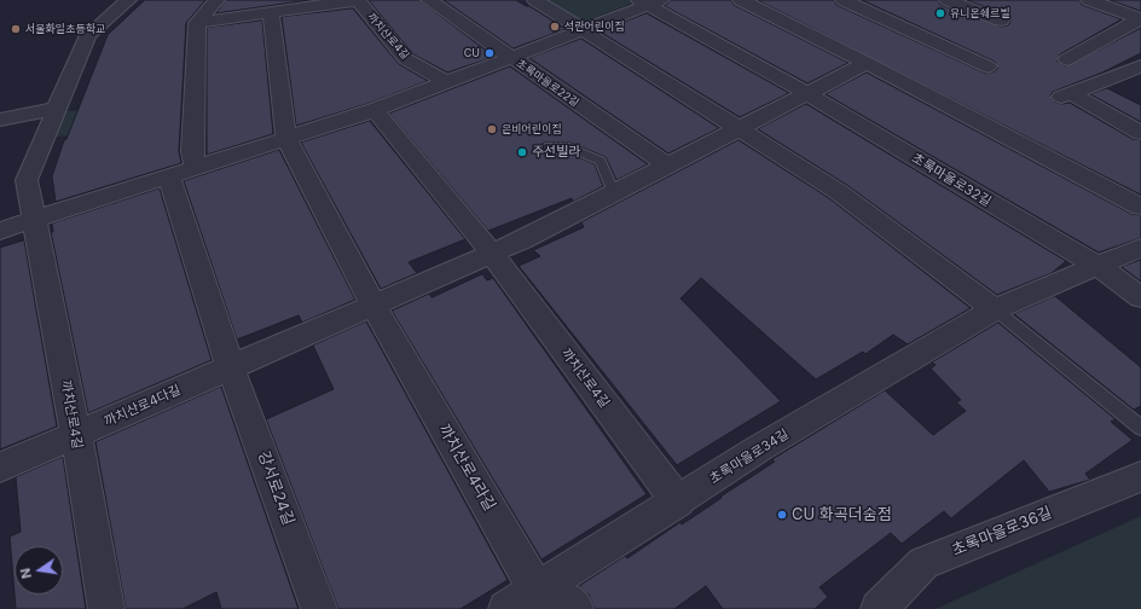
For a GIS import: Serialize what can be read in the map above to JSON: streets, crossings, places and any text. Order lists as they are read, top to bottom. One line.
{"streets":{"street":["까치산로4길","초록마을로22길","초록마을로32길","까치산로4다길","초록마을로34길","까치산로4라길","강서로24길","초록마을로36길"]},"crossings":[["까치산로4길","까치산로4다길"],["까치산로4길","초록마을로34길"],["초록마을로22길","초록마을로32길"],["초록마을로32길","초록마을로34길"],["까치산로4다길","강서로24길"],["초록마을로34길","까치산로4라길"]],"places":["유니온쉐르빌","석란어린이집","서울화일초등학교","CU","은비어린이집","주선빌라","CU 화곡더숨점"],"north":"left"}
